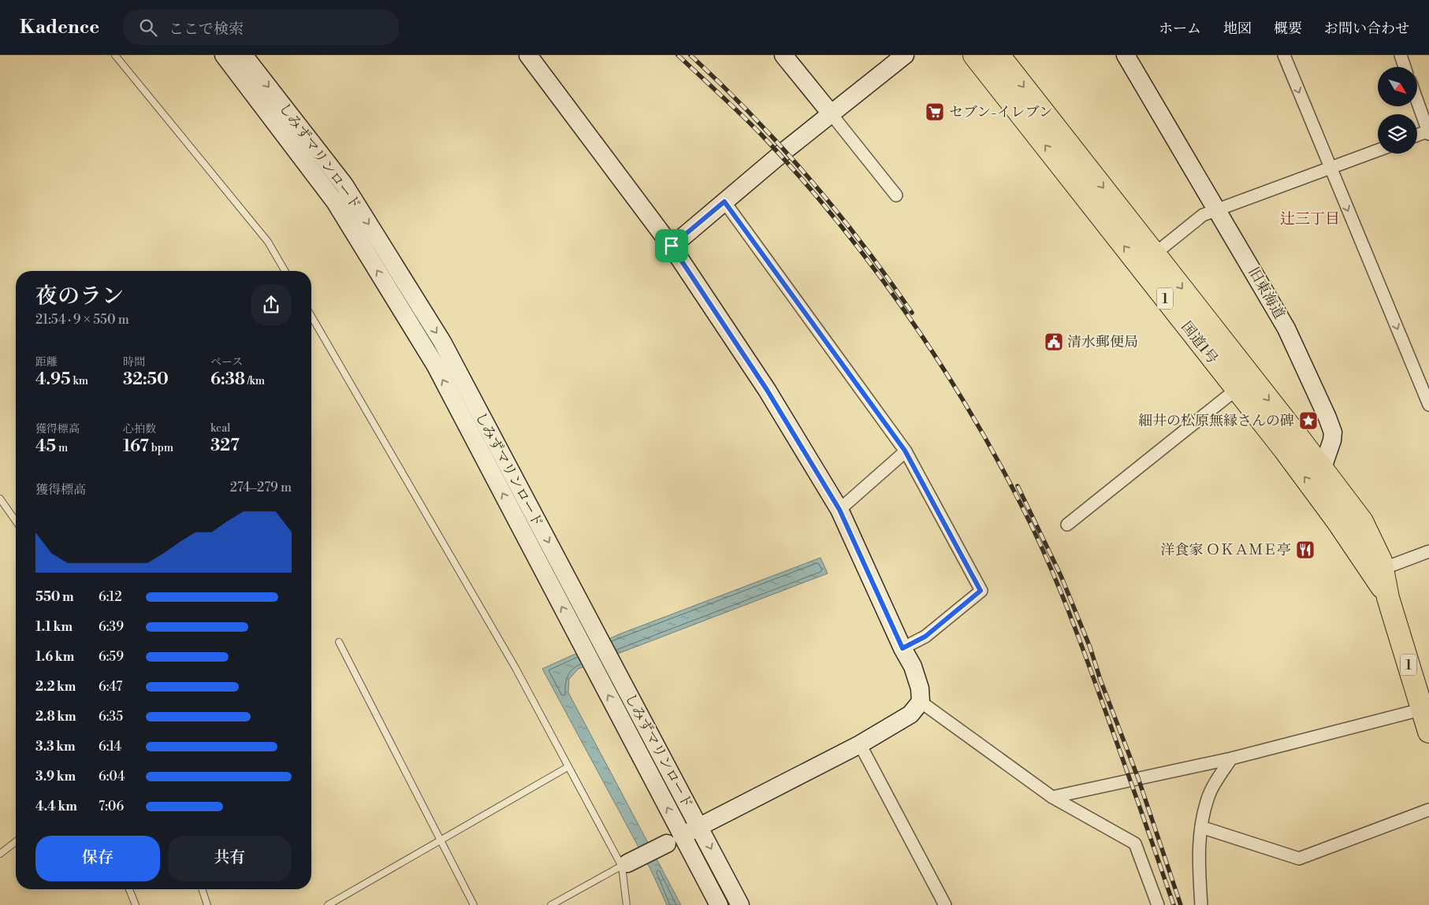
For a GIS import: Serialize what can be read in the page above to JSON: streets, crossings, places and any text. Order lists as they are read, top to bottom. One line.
{"streets":{"highway":["1","国道1号"],"street":["しみずマリンロード","旧東海道"]},"crossings":[["旧東海道","国道1号"]],"districts":["辻三丁目"],"places":{"supermarket":["セブン-イレブン"],"public building":["清水郵便局"],"place":["細井の松原無縁さんの碑"],"restaurant":["洋食家 ＯＫＡＭＥ亭"]},"north":"bottom right","page":{"header":"Kadence","search":"ここで検索","nav":["ホーム","地図","概要","お問い合わせ"],"heading":["夜のラン","21:54 · 9 × 550 m"],"stats":[["距離","4.95 km"],["時間","32:50"],["ペース","6:38 /km"],["獲得標高","45 m"],["心拍数","167 bpm"],["kcal","327"]],"chart":["獲得標高","274–279 m"],"list":[{"name":"550 m","note":"6:12"},{"name":"1.1 km","note":"6:39"},{"name":"1.6 km","note":"6:59"},{"name":"2.2 km","note":"6:47"},{"name":"2.8 km","note":"6:35"},{"name":"3.3 km","note":"6:14"},{"name":"3.9 km","note":"6:04"},{"name":"4.4 km","note":"7:06"}],"buttons":["保存","共有"]}}
